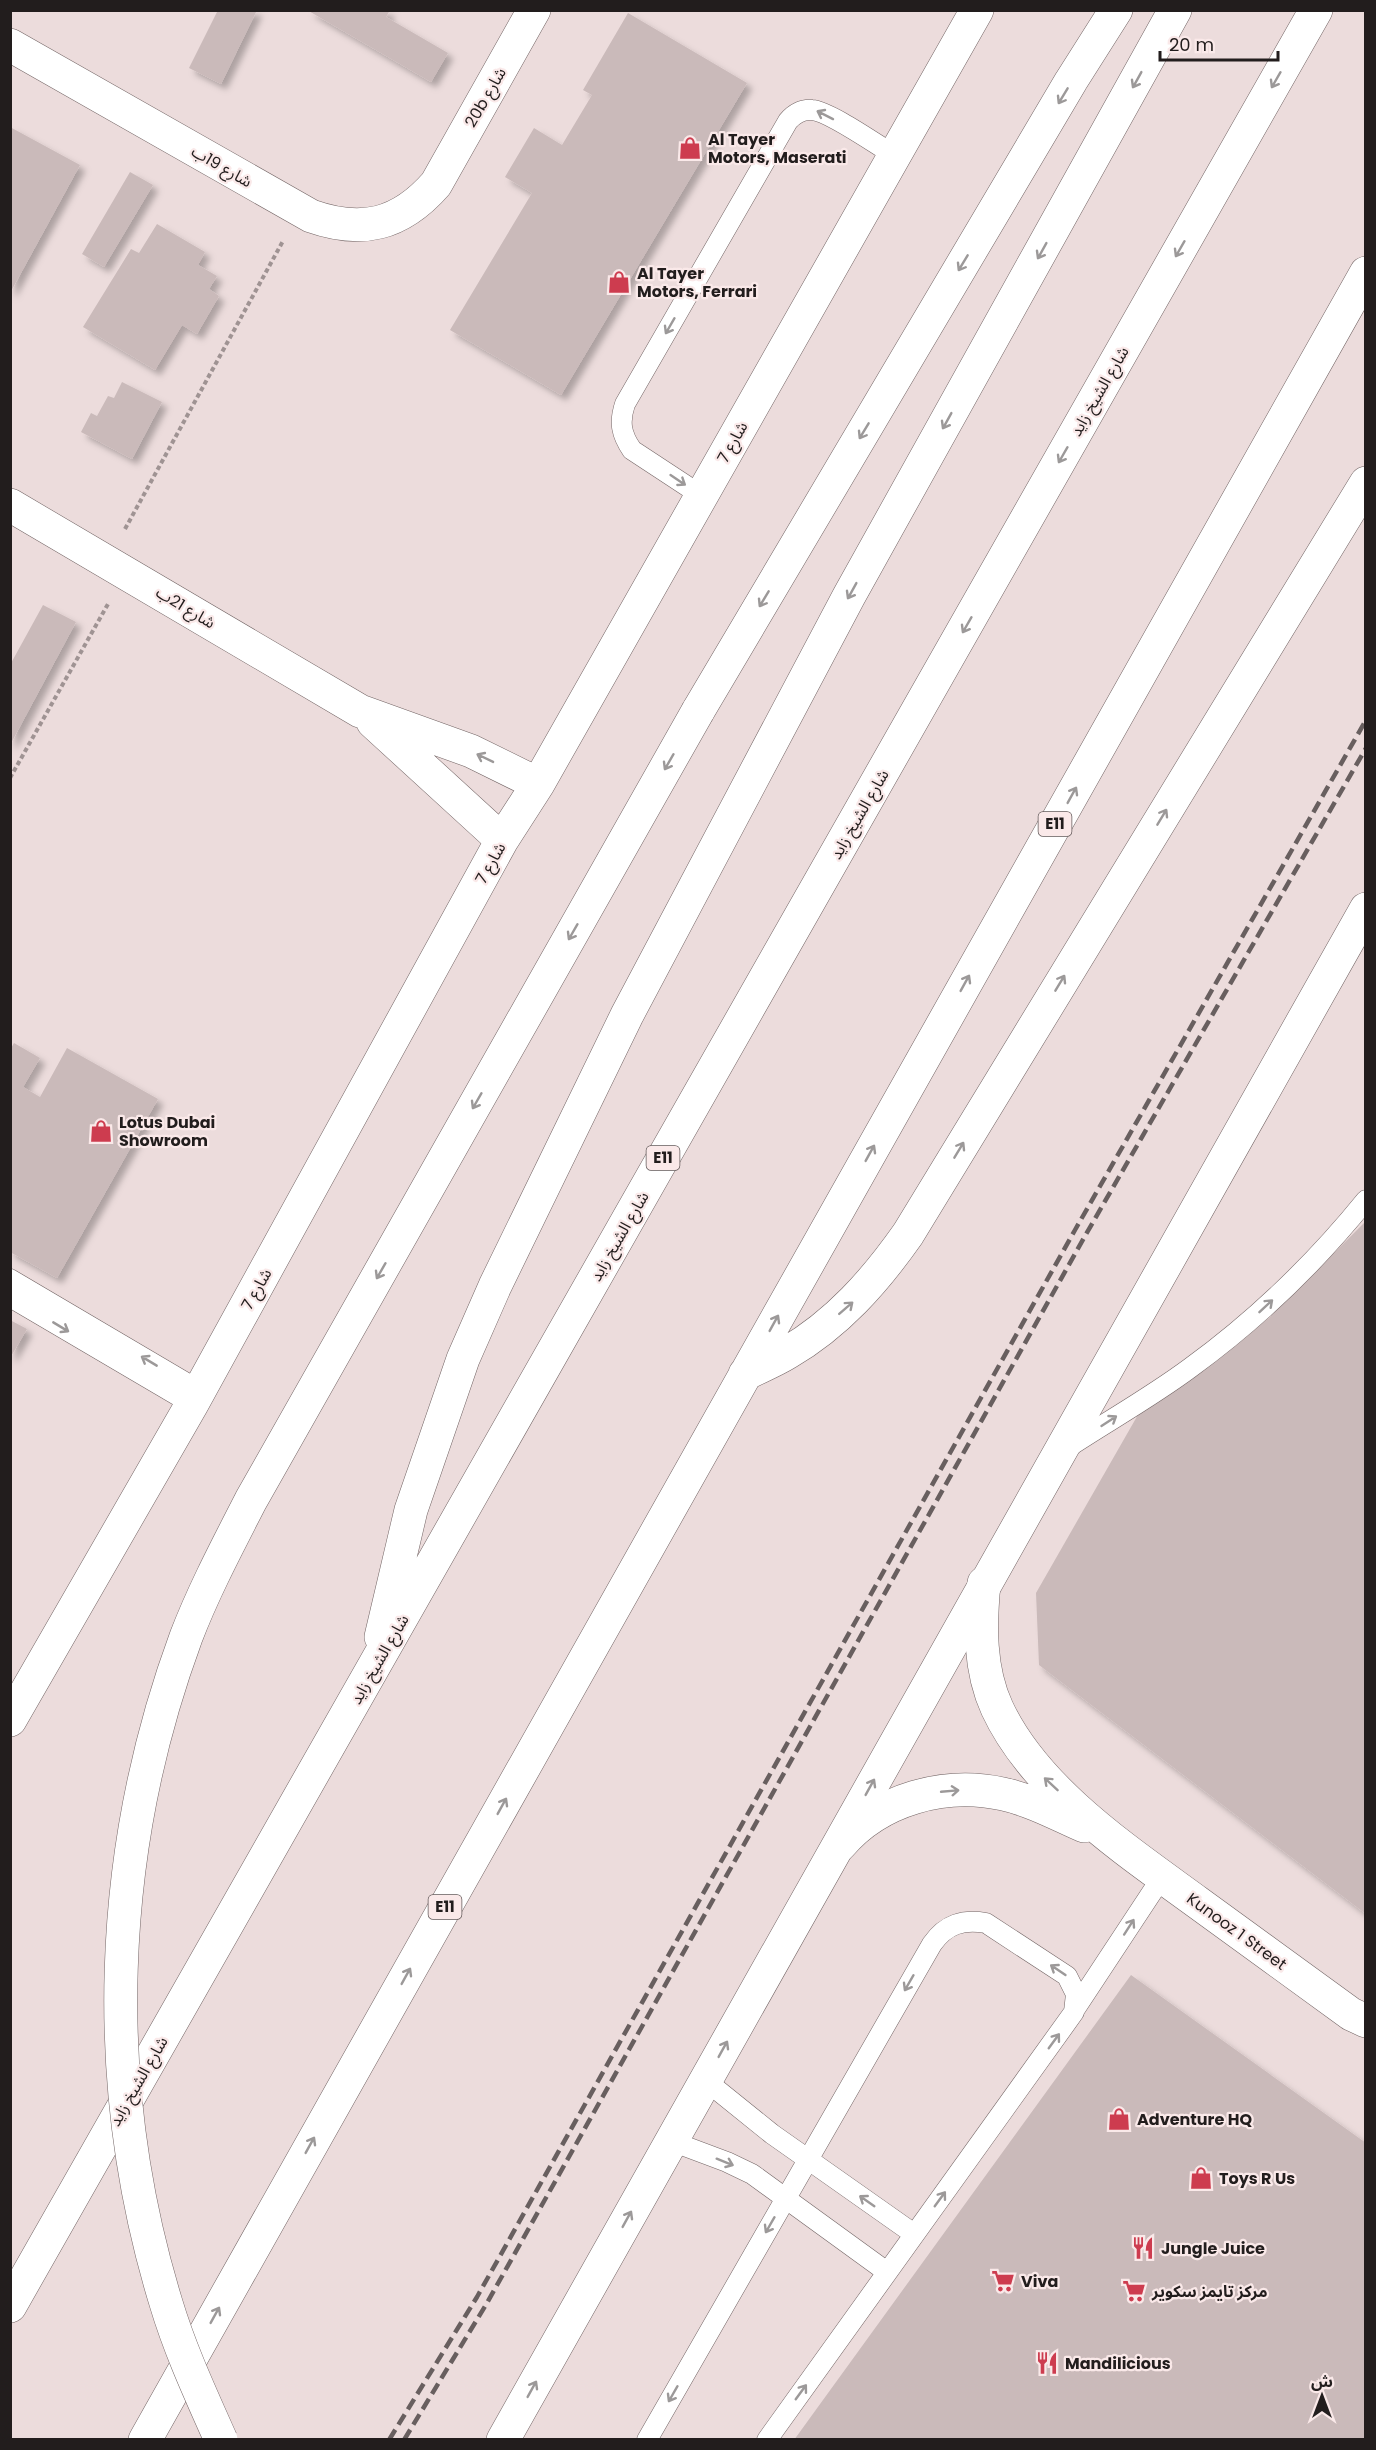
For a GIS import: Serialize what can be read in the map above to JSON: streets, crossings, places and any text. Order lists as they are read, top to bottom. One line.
{"streets":{"main road":["20b شارع","شارع 19ب","شارع الشيخ زايد","شارع 7","شارع 21ب","E11","Kunooz 1 Street"]},"crossings":[["20b شارع","شارع 19ب"],["شارع 7","شارع 21ب"]],"places":{"shop":["Al Tayer Motors, Maserati","Al Tayer Motors, Ferrari","Lotus Dubai Showroom","Adventure HQ","Toys R Us"],"restaurant":["Jungle Juice","Mandilicious"],"supermarket":["Viva","مركز تايمز سكوير"]},"scale_bar":"20 m","north":"top"}
